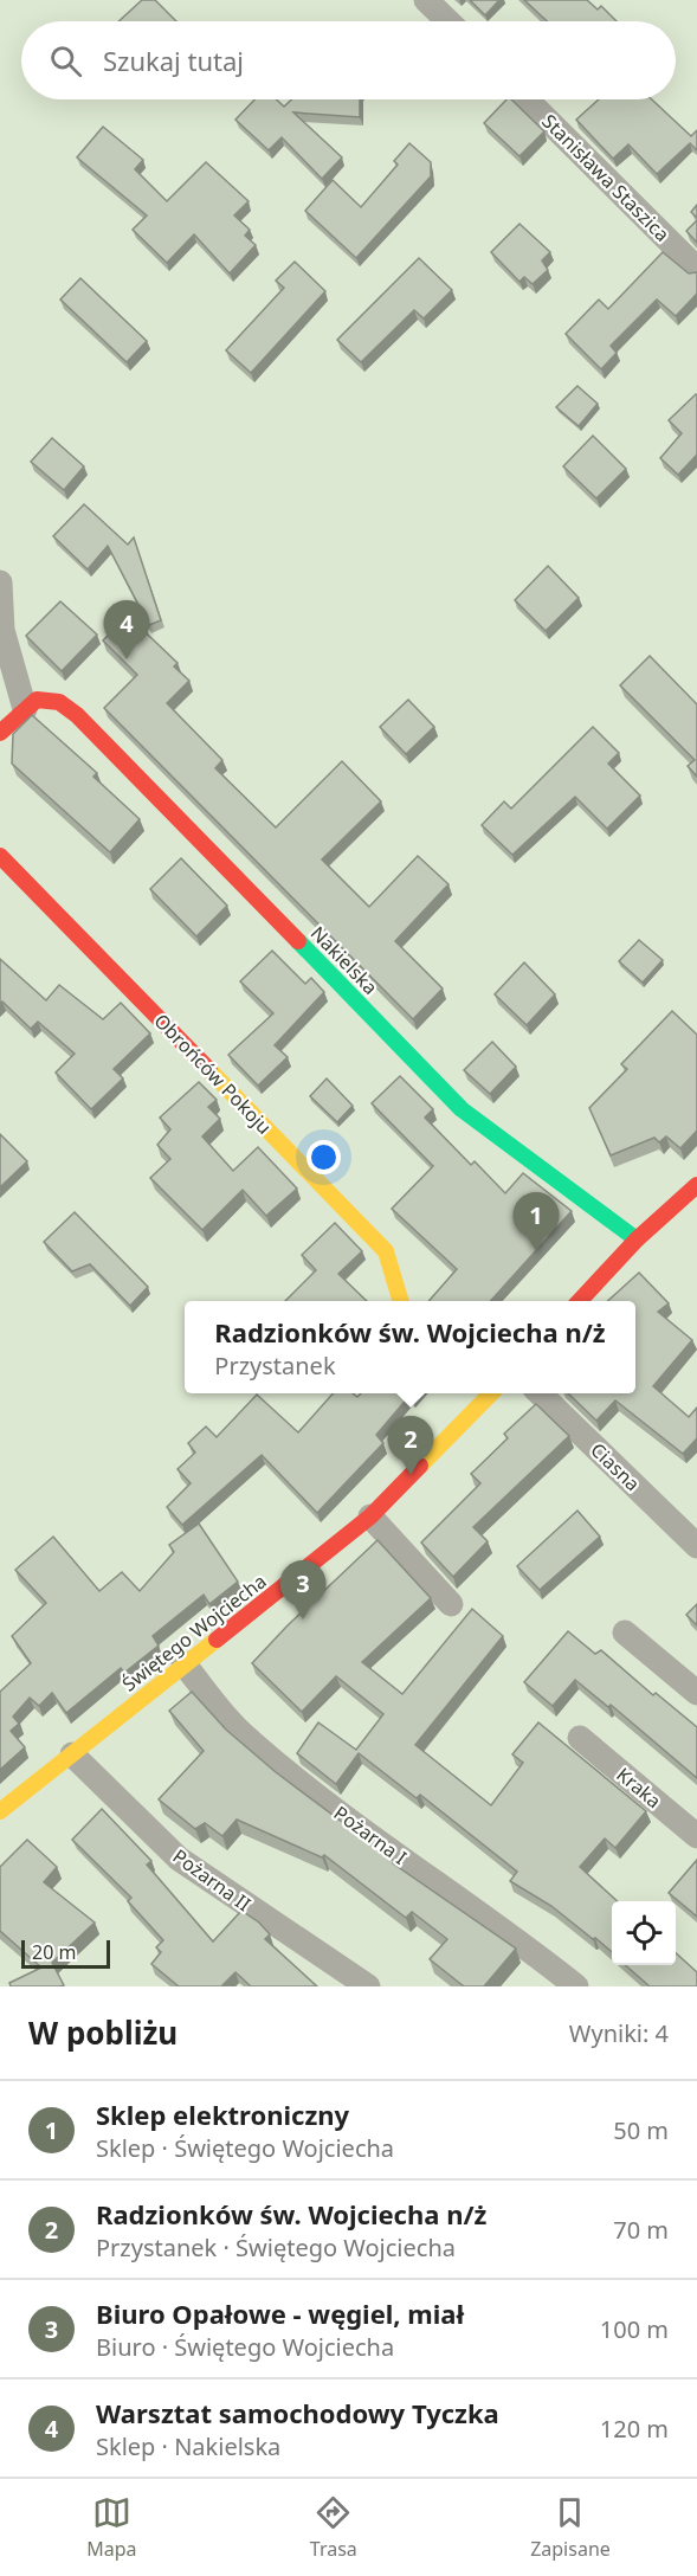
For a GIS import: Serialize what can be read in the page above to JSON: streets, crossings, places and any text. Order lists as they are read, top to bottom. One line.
{"streets":{"street":["Stanisława Staszica","Nakielska","Obrońców Pokoju","Ciasna","Świętego Wojciecha","Kraka","Pożarna I","Pożarna II"]},"crossings":[["Świętego Wojciecha","Pożarna I"],["Świętego Wojciecha","Pożarna II"]],"scale_bar":"20 m","page":{"search":"Szukaj tutaj","pins":["4","1","2","3"],"popup":["Radzionków św. Wojciecha n/ż","Przystanek"],"scale":"20 m","heading":["W pobliżu","Wyniki: 4"],"list":[{"mark":"1","name":"Sklep elektroniczny","note":"Sklep · Świętego Wojciecha","value":"50 m"},{"mark":"2","name":"Radzionków św. Wojciecha n/ż","note":"Przystanek · Świętego Wojciecha","value":"70 m"},{"mark":"3","name":"Biuro Opałowe - węgiel, miał","note":"Biuro · Świętego Wojciecha","value":"100 m"},{"mark":"4","name":"Warsztat samochodowy Tyczka","note":"Sklep · Nakielska","value":"120 m"}],"nav":["Mapa","Trasa","Zapisane"]}}
